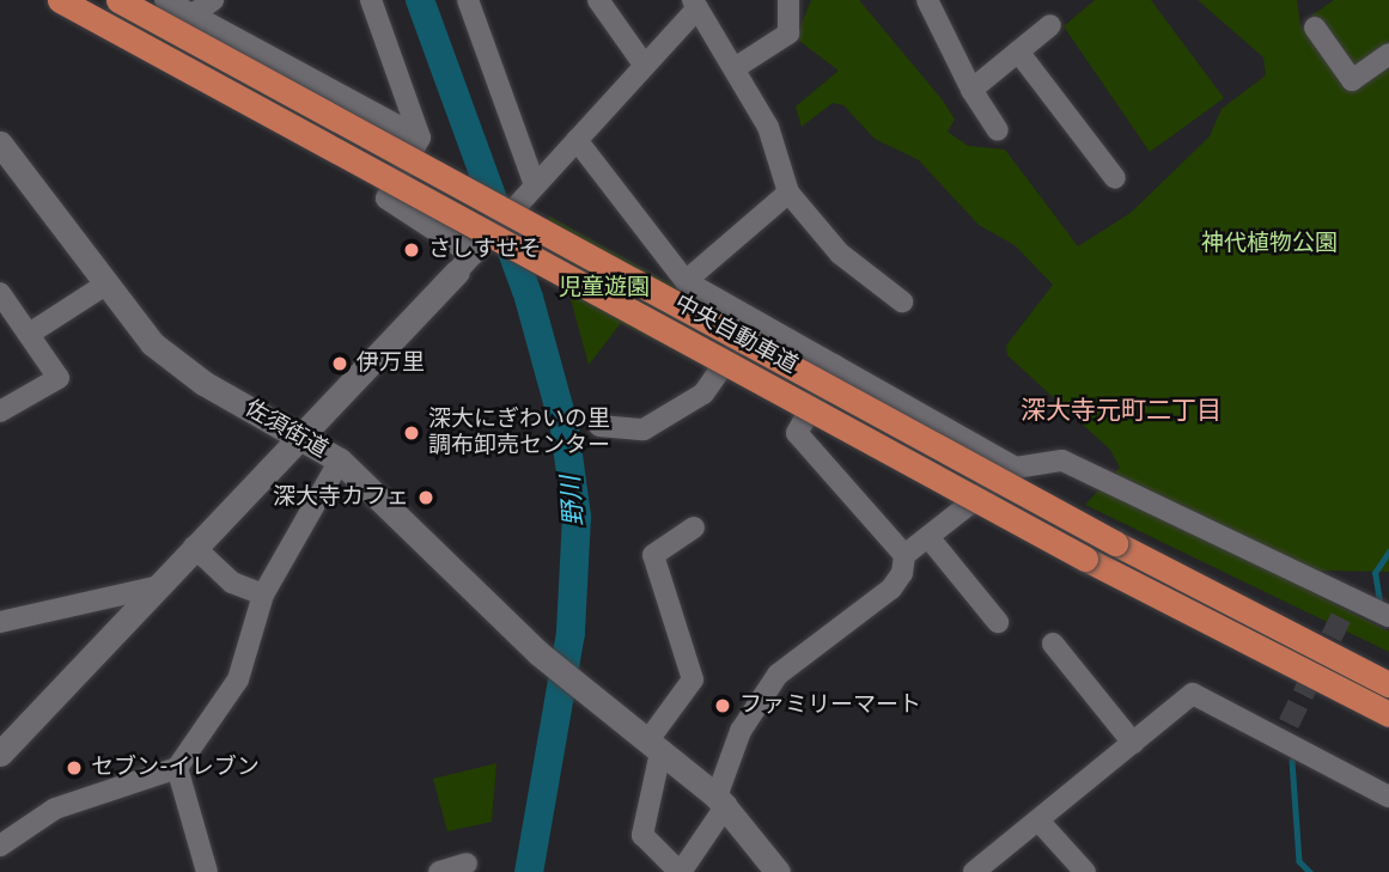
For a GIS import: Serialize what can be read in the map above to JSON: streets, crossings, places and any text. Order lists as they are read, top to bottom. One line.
{"streets":{"highway":["中央自動車道"],"street":["佐須街道"]},"districts":["深大寺元町二丁目"],"water":["野川"],"parks":["神代植物公園","児童遊園"],"places":["さしすせそ","伊万里","深大にぎわいの里 調布卸売センター","深大寺カフェ","ファミリーマート","セブン-イレブン"]}
